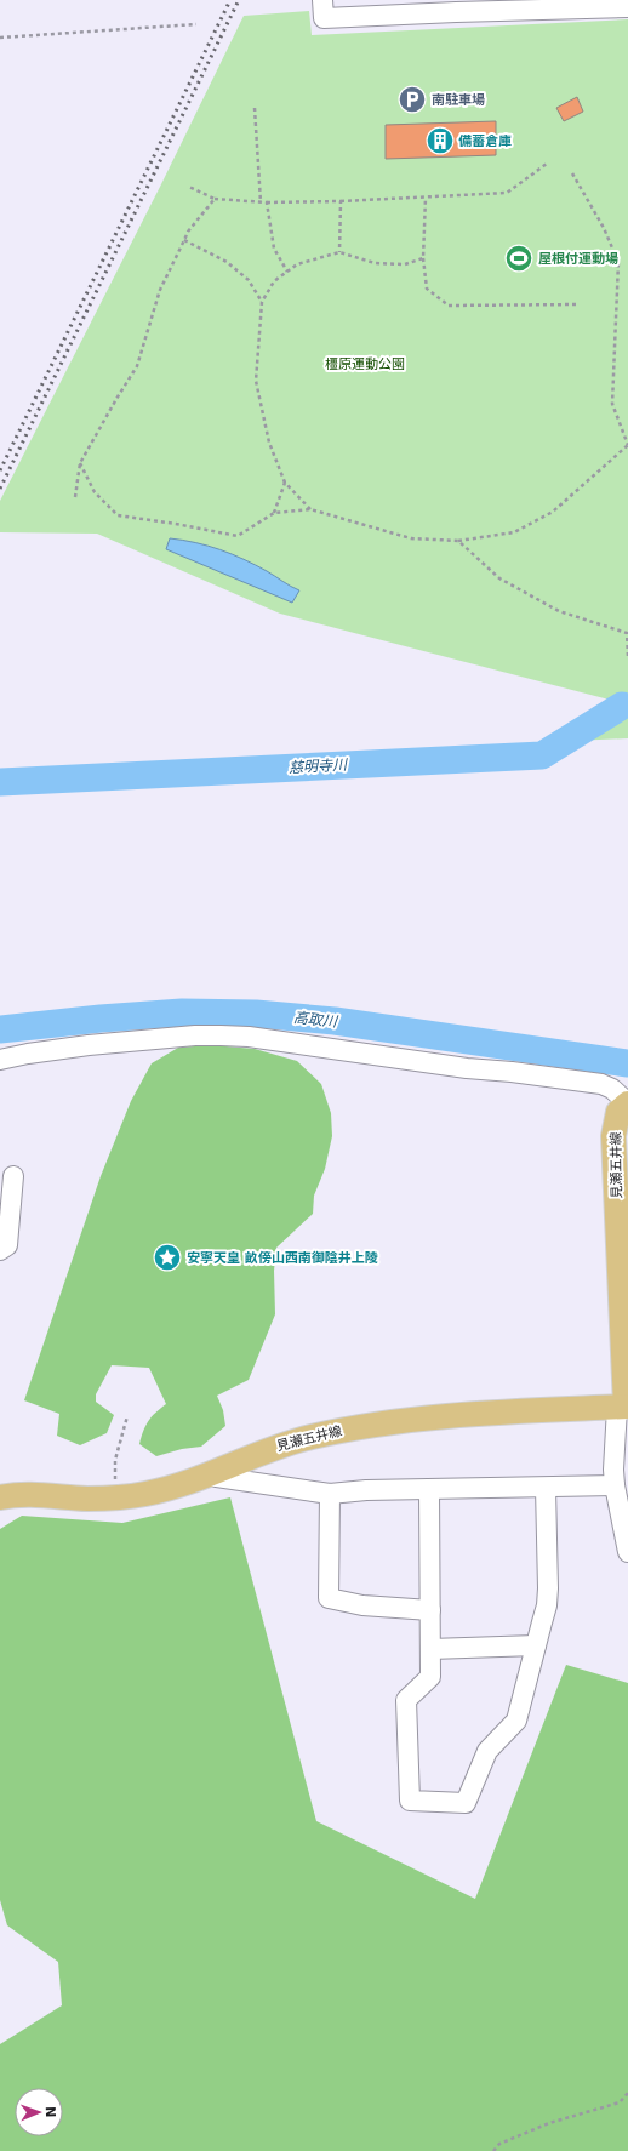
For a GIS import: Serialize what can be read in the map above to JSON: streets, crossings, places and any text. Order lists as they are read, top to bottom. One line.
{"streets":{"main road":["見瀬五井線"]},"water":["慈明寺川","高取川"],"parks":["橿原運動公園"],"places":{"parking":["南駐車場"],"building":["備蓄倉庫"],"sports":["屋根付運動場"],"place":["安寧天皇 畝傍山西南御陰井上陵"]},"north":"right"}
